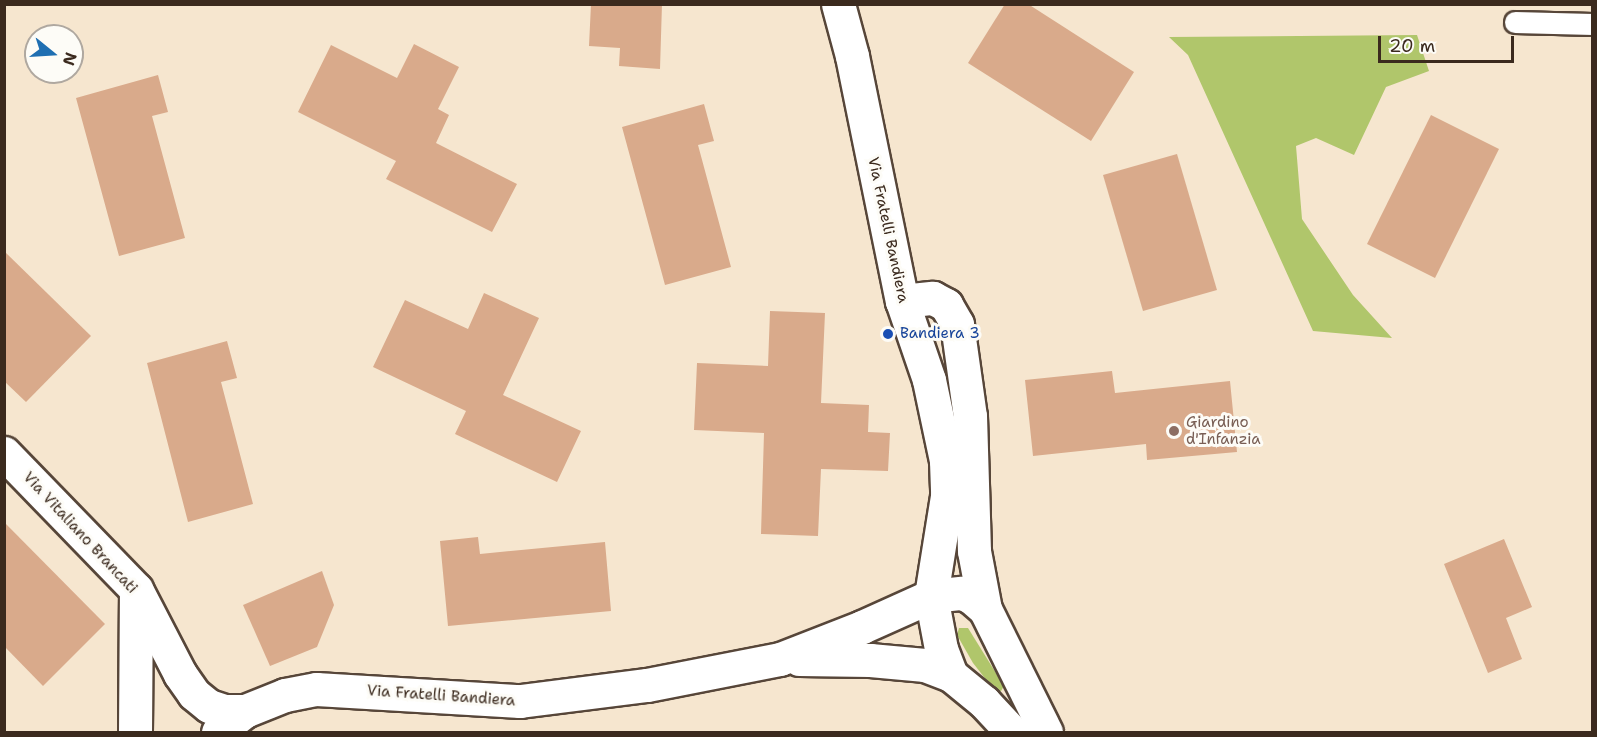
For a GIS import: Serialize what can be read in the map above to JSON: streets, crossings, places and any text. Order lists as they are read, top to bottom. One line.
{"streets":{"street":["Via Fratelli Bandiera","Via Vitaliano Brancati"]},"crossings":[["Via Fratelli Bandiera","Via Vitaliano Brancati"]],"places":["Bandiera 3","Giardino d'Infanzia"],"scale_bar":"20 m","north":"right"}
